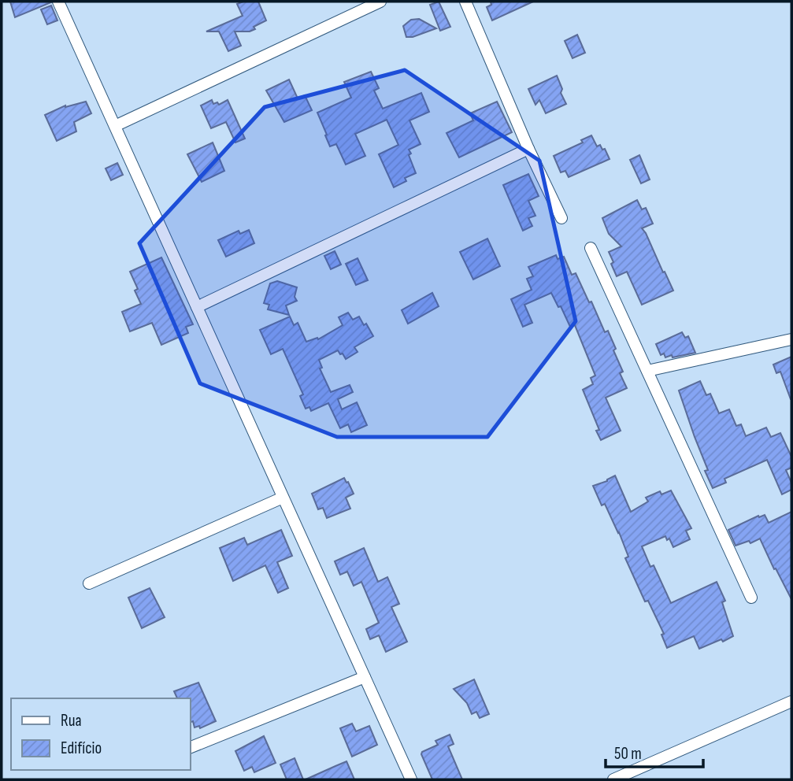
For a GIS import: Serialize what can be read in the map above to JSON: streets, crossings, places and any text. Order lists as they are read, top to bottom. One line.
{"legend":["Rua","Edifício"],"scale_bar":"50 m"}
